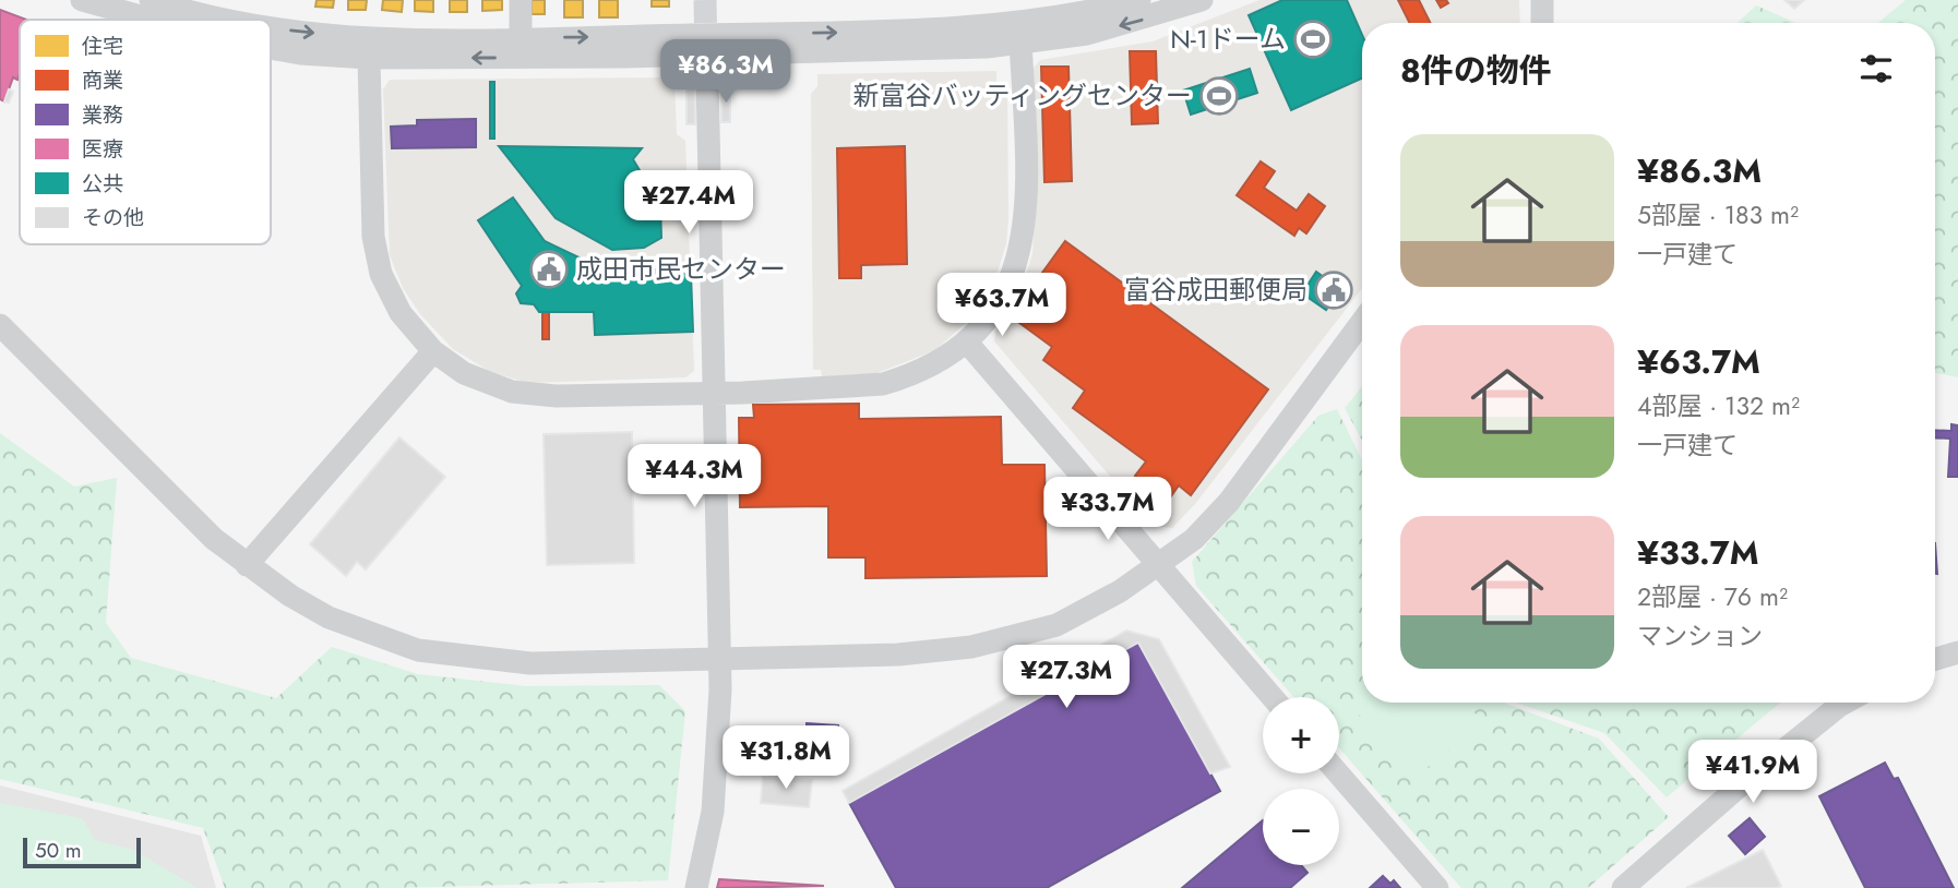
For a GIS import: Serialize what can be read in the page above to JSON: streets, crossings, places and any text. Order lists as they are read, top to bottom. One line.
{"places":{"sports":["N-1ドーム","新富谷バッティングセンター"],"public building":["成田市民センター","富谷成田郵便局"]},"legend":["住宅","商業","業務","医療","公共","その他"],"scale_bar":"50 m","page":{"heading":"8件の物件","price":["¥86.3M","¥27.4M","¥63.7M","¥44.3M","¥33.7M","¥27.3M","¥31.8M","¥41.9M"],"list":[{"name":"¥86.3M","note":"5部屋 · 183 m² · 一戸建て"},{"name":"¥63.7M","note":"4部屋 · 132 m² · 一戸建て"},{"name":"¥33.7M","note":"2部屋 · 76 m² · マンション"}],"map_buttons":["+","−"],"scale":"50 m"}}
